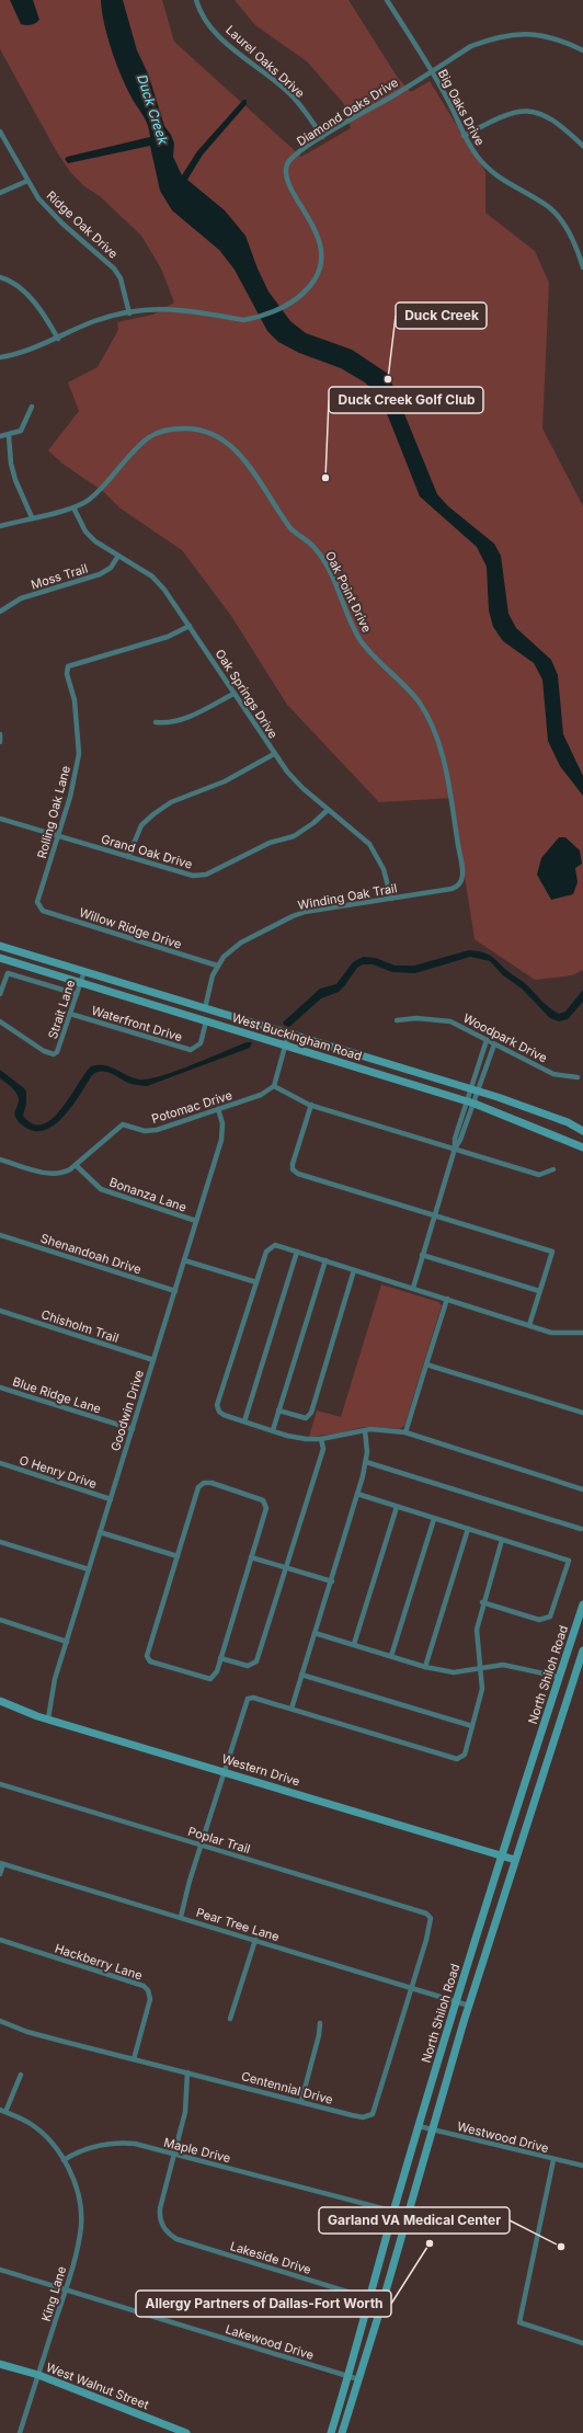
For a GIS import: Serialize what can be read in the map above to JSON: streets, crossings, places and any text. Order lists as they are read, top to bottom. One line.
{"streets":{"main road":["West Buckingham Road","North Shiloh Road","Western Drive","West Walnut Street"],"street":["Laurel Oaks Drive","Big Oaks Drive","Diamond Oaks Drive","Ridge Oak Drive","Moss Trail","Oak Point Drive","Oak Springs Drive","Rolling Oak Lane","Grand Oak Drive","Winding Oak Trail","Willow Ridge Drive","Strait Lane","Waterfront Drive","Woodpark Drive","Potomac Drive","Bonanza Lane","Shenandoah Drive","Chisholm Trail","Blue Ridge Lane","Goodwin Drive","O Henry Drive","Poplar Trail","Pear Tree Lane","Hackberry Lane","Centennial Drive","Westwood Drive","Maple Drive","Lakeside Drive","King Lane","Lakewood Drive"]},"crossings":[["Laurel Oaks Drive","Diamond Oaks Drive"],["Big Oaks Drive","Diamond Oaks Drive"],["Diamond Oaks Drive","Ridge Oak Drive"],["Moss Trail","Oak Springs Drive"],["Oak Point Drive","Oak Springs Drive"],["Oak Point Drive","Winding Oak Trail"],["Oak Springs Drive","Rolling Oak Lane"],["Oak Springs Drive","Grand Oak Drive"],["Oak Springs Drive","Winding Oak Trail"],["Rolling Oak Lane","Grand Oak Drive"],["Rolling Oak Lane","Willow Ridge Drive"],["Winding Oak Trail","Willow Ridge Drive"],["Winding Oak Trail","West Buckingham Road"],["Strait Lane","Waterfront Drive"],["Strait Lane","West Buckingham Road"],["Waterfront Drive","West Buckingham Road"],["Potomac Drive","Bonanza Lane"],["Potomac Drive","Goodwin Drive"],["Bonanza Lane","Goodwin Drive"],["Shenandoah Drive","Goodwin Drive"],["Chisholm Trail","Goodwin Drive"],["Blue Ridge Lane","Goodwin Drive"],["Goodwin Drive","O Henry Drive"],["Goodwin Drive","Western Drive"],["North Shiloh Road","Western Drive"],["North Shiloh Road","Pear Tree Lane"],["North Shiloh Road","Westwood Drive"],["North Shiloh Road","Maple Drive"],["North Shiloh Road","Lakeside Drive"],["North Shiloh Road","Lakewood Drive"],["Poplar Trail","Centennial Drive"],["Pear Tree Lane","Centennial Drive"],["Hackberry Lane","Centennial Drive"],["Maple Drive","Lakeside Drive"],["Maple Drive","King Lane"],["King Lane","Lakewood Drive"],["King Lane","West Walnut Street"]],"water":["Duck Creek"],"places":["Duck Creek","Duck Creek Golf Club","Allergy Partners of Dallas-Fort Worth","Garland VA Medical Center"]}
